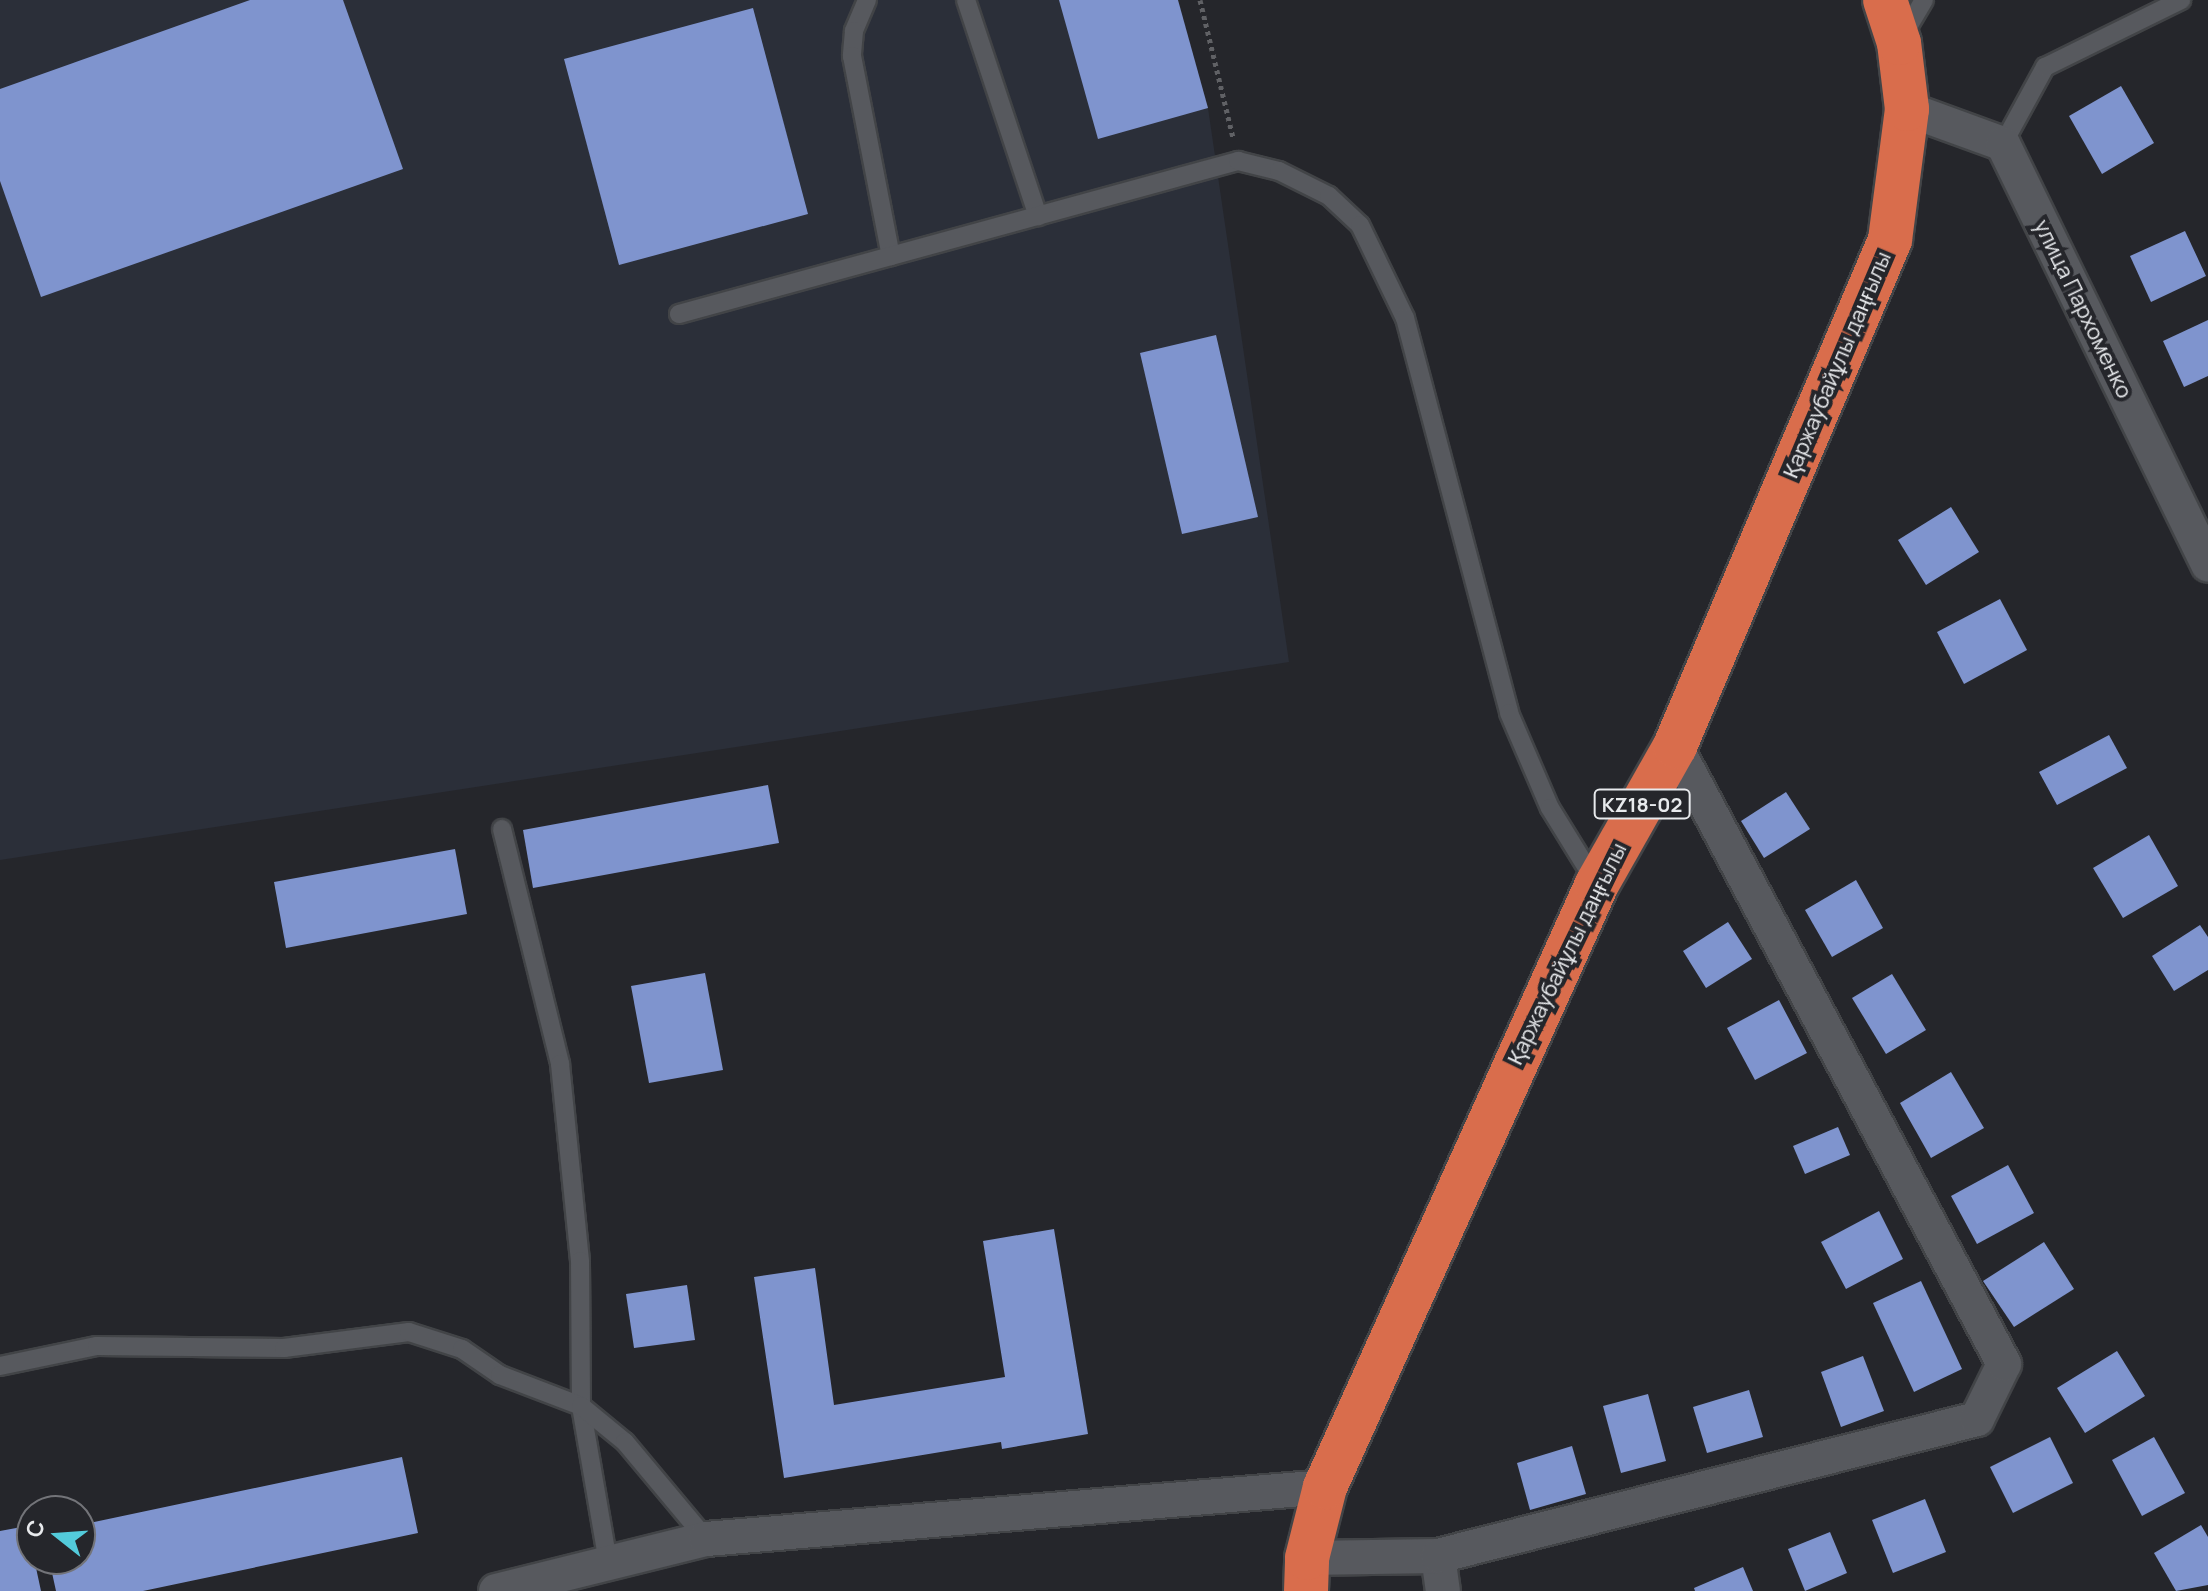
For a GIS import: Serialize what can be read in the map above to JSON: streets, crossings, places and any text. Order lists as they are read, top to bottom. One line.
{"streets":{"highway":["Қаржаубайұлы даңғылы","KZ18-02"],"street":["улица Пархоменко"]},"north":"left"}
